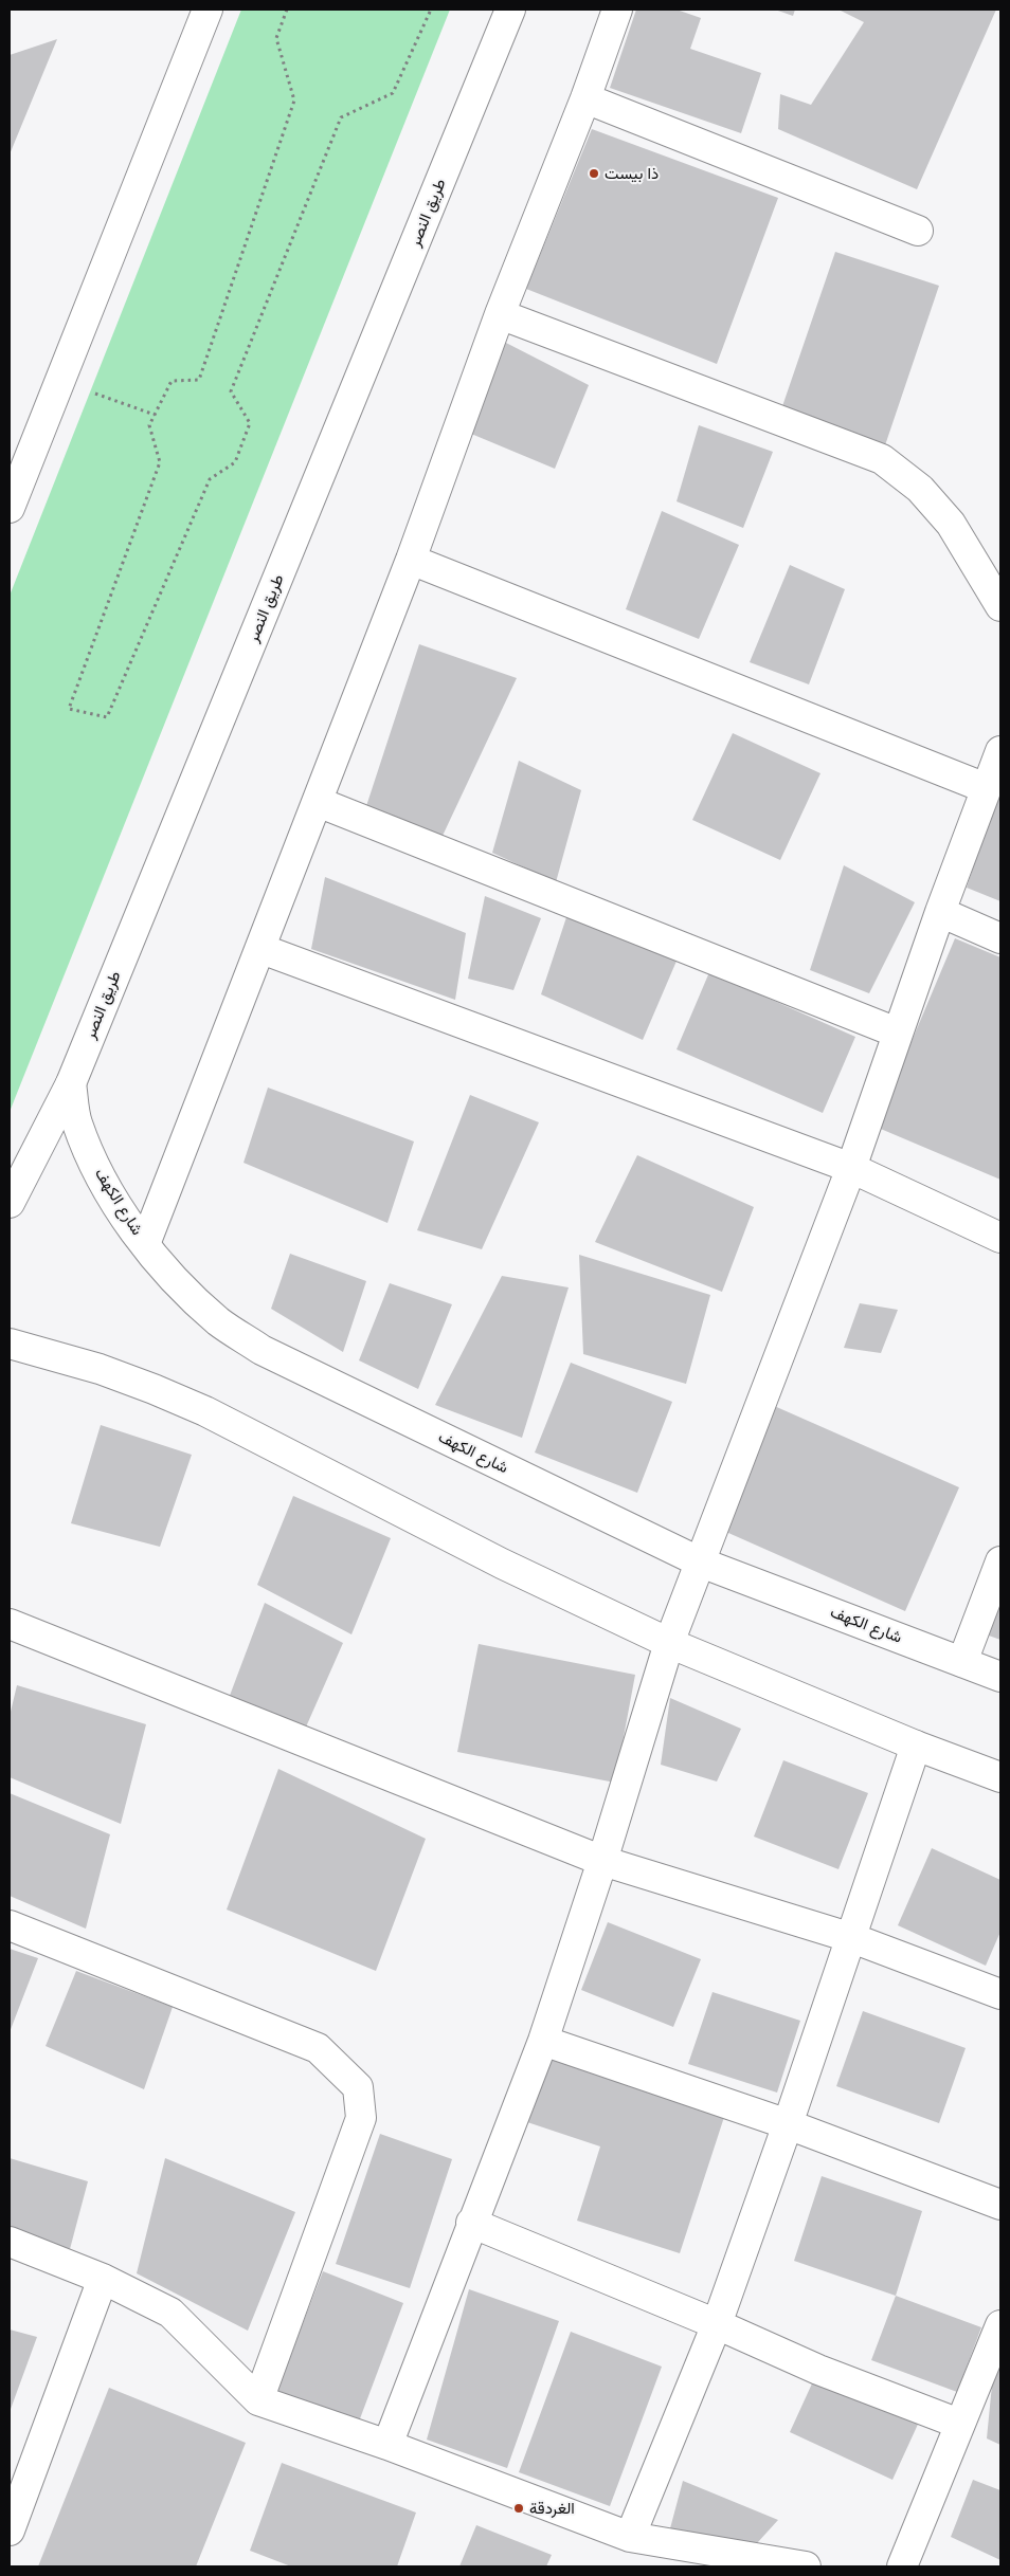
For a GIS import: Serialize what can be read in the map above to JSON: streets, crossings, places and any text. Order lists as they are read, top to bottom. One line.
{"streets":{"street":["طريق النصر","شارع الكهف"]},"crossings":[["طريق النصر","شارع الكهف"]],"places":["ذا بيست","الغردقة"]}
